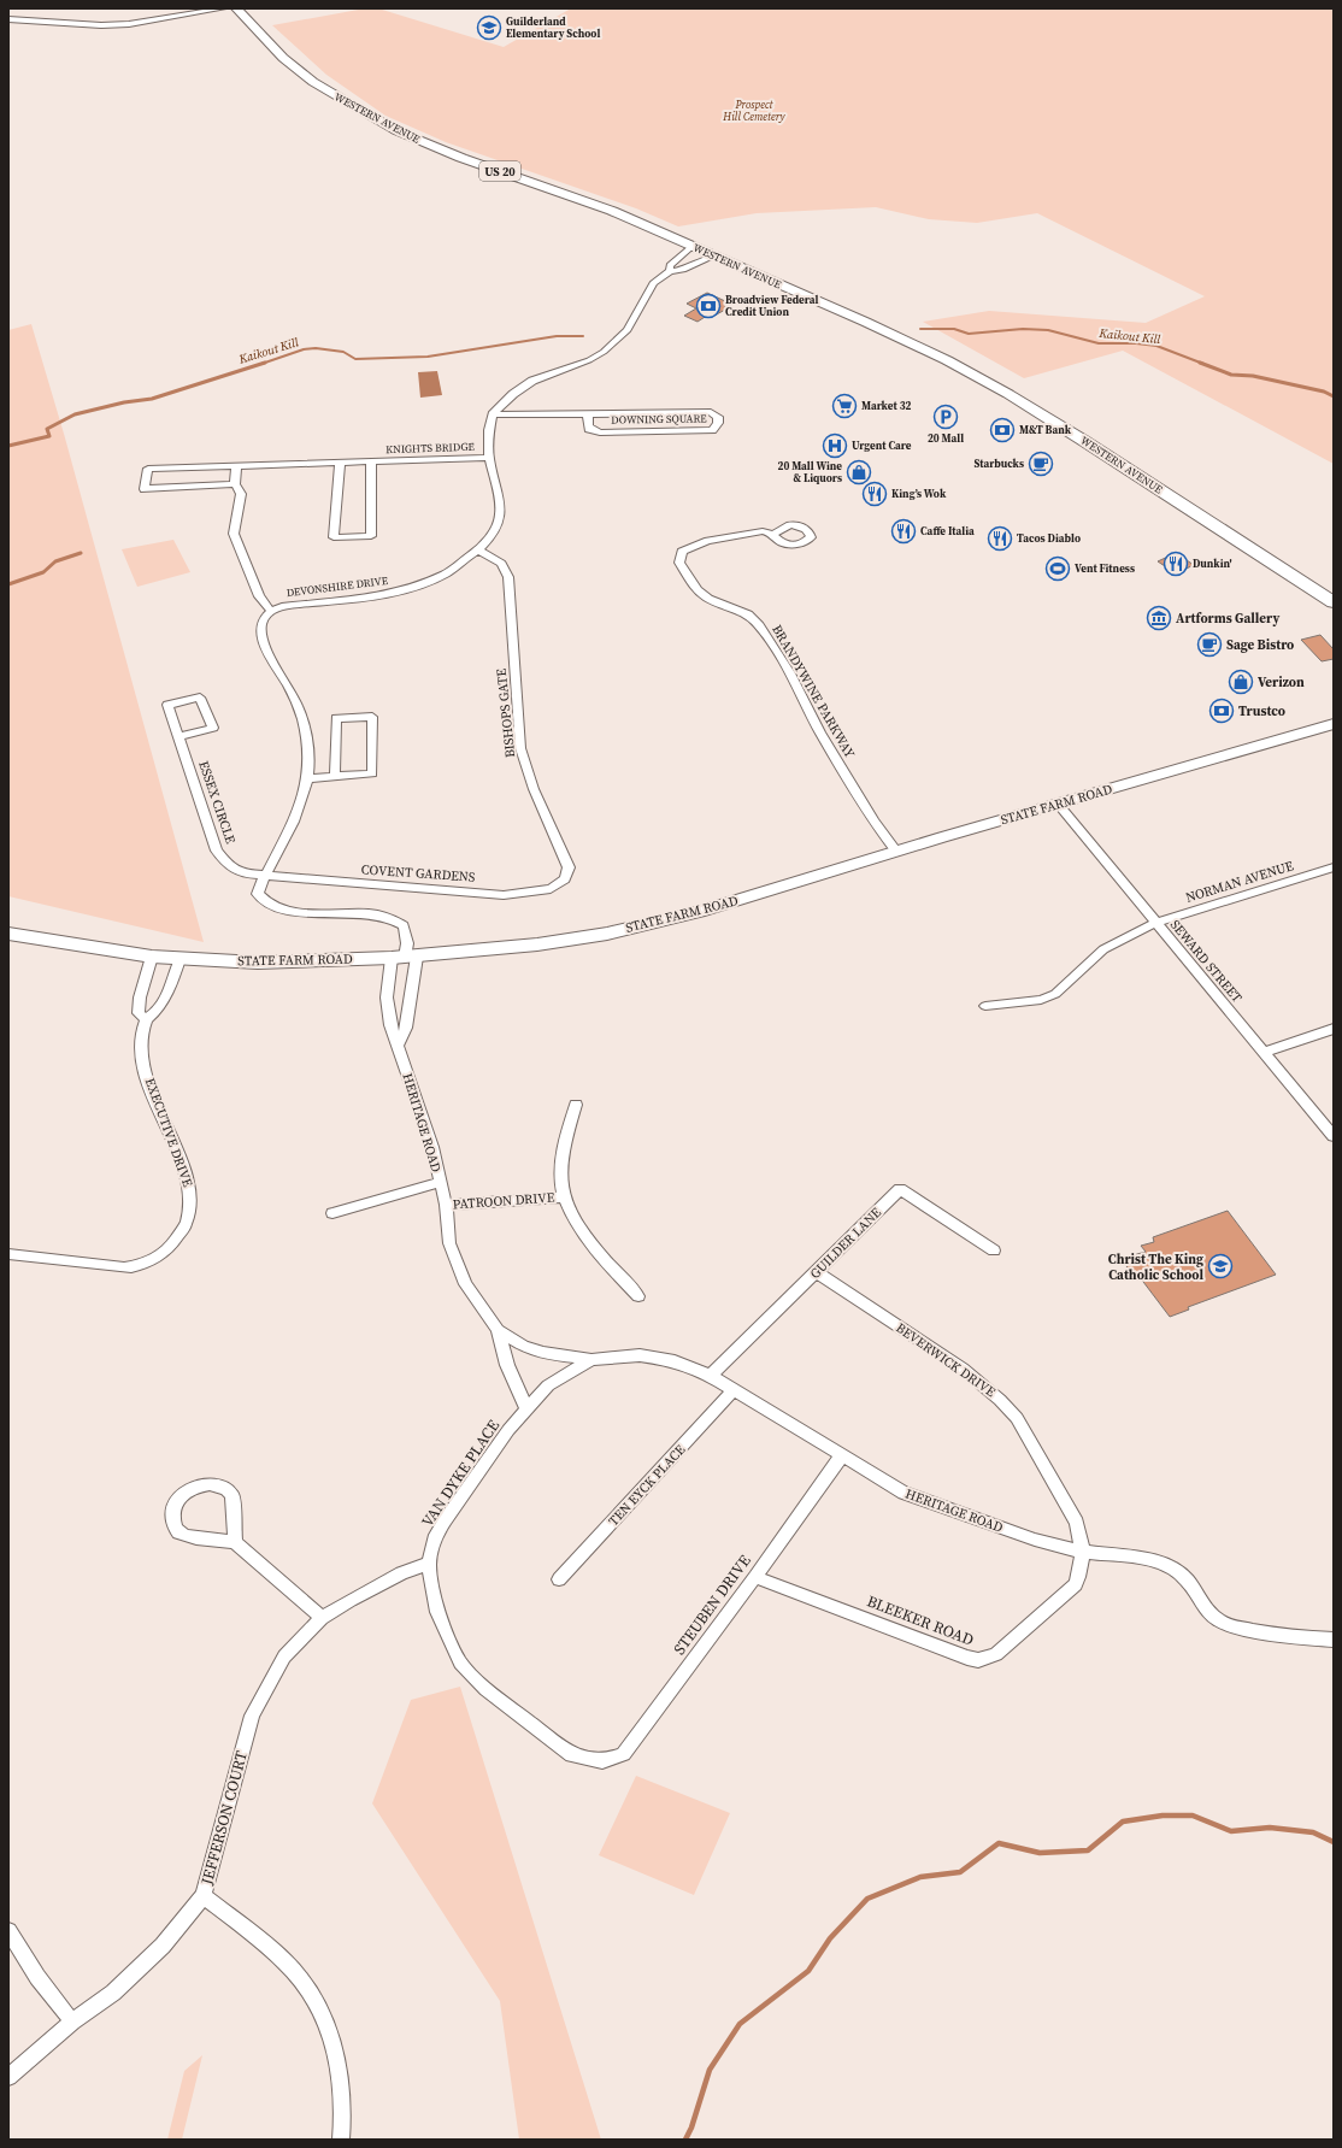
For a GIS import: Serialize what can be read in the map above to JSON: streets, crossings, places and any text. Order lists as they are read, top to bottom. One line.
{"streets":{"main road":["WESTERN AVENUE","US 20","STATE FARM ROAD"],"street":["DOWNING SQUARE","KNIGHTS BRIDGE","DEVONSHIRE DRIVE","BRANDYWINE PARKWAY","BISHOPS GATE","ESSEX CIRCLE","COVENT GARDENS","NORMAN AVENUE","SEWARD STREET","HERITAGE ROAD","EXECUTIVE DRIVE","PATROON DRIVE","GUILDER LANE","BEVERWICK DRIVE","VAN DYKE PLACE","TEN EYCK PLACE","STEUBEN DRIVE","BLEEKER ROAD","JEFFERSON COURT"]},"crossings":[["DOWNING SQUARE","DEVONSHIRE DRIVE"],["KNIGHTS BRIDGE","DEVONSHIRE DRIVE"],["DEVONSHIRE DRIVE","BISHOPS GATE"],["BRANDYWINE PARKWAY","STATE FARM ROAD"],["BISHOPS GATE","COVENT GARDENS"],["ESSEX CIRCLE","COVENT GARDENS"],["STATE FARM ROAD","SEWARD STREET"],["STATE FARM ROAD","HERITAGE ROAD"],["STATE FARM ROAD","EXECUTIVE DRIVE"],["NORMAN AVENUE","SEWARD STREET"],["HERITAGE ROAD","PATROON DRIVE"],["HERITAGE ROAD","GUILDER LANE"],["HERITAGE ROAD","BEVERWICK DRIVE"],["HERITAGE ROAD","VAN DYKE PLACE"],["HERITAGE ROAD","TEN EYCK PLACE"],["HERITAGE ROAD","STEUBEN DRIVE"],["HERITAGE ROAD","BLEEKER ROAD"],["GUILDER LANE","BEVERWICK DRIVE"],["BEVERWICK DRIVE","BLEEKER ROAD"],["VAN DYKE PLACE","STEUBEN DRIVE"],["VAN DYKE PLACE","JEFFERSON COURT"],["STEUBEN DRIVE","BLEEKER ROAD"]],"water":["Kaikout Kill"],"parks":["Prospect Hill Cemetery"],"places":{"school or university":["Guilderland Elementary School","Christ The King Catholic School"],"bank":["Broadview Federal Credit Union","M&T Bank","Trustco"],"supermarket":["Market 32"],"parking":["20 Mall"],"hospital":["Urgent Care"],"cafe":["Starbucks","Sage Bistro"],"shop":["20 Mall Wine & Liquors","Verizon"],"restaurant":["King’s Wok","Caffe Italia","Tacos Diablo","Dunkin'"],"sports":["Vent Fitness"],"museum":["Artforms Gallery"]}}
